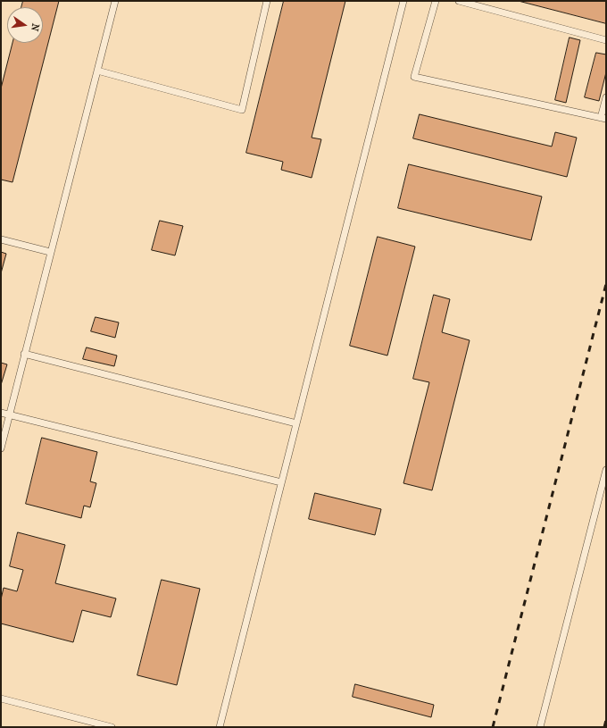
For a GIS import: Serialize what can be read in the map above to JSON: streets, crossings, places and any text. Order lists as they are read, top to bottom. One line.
{"north":"right"}
